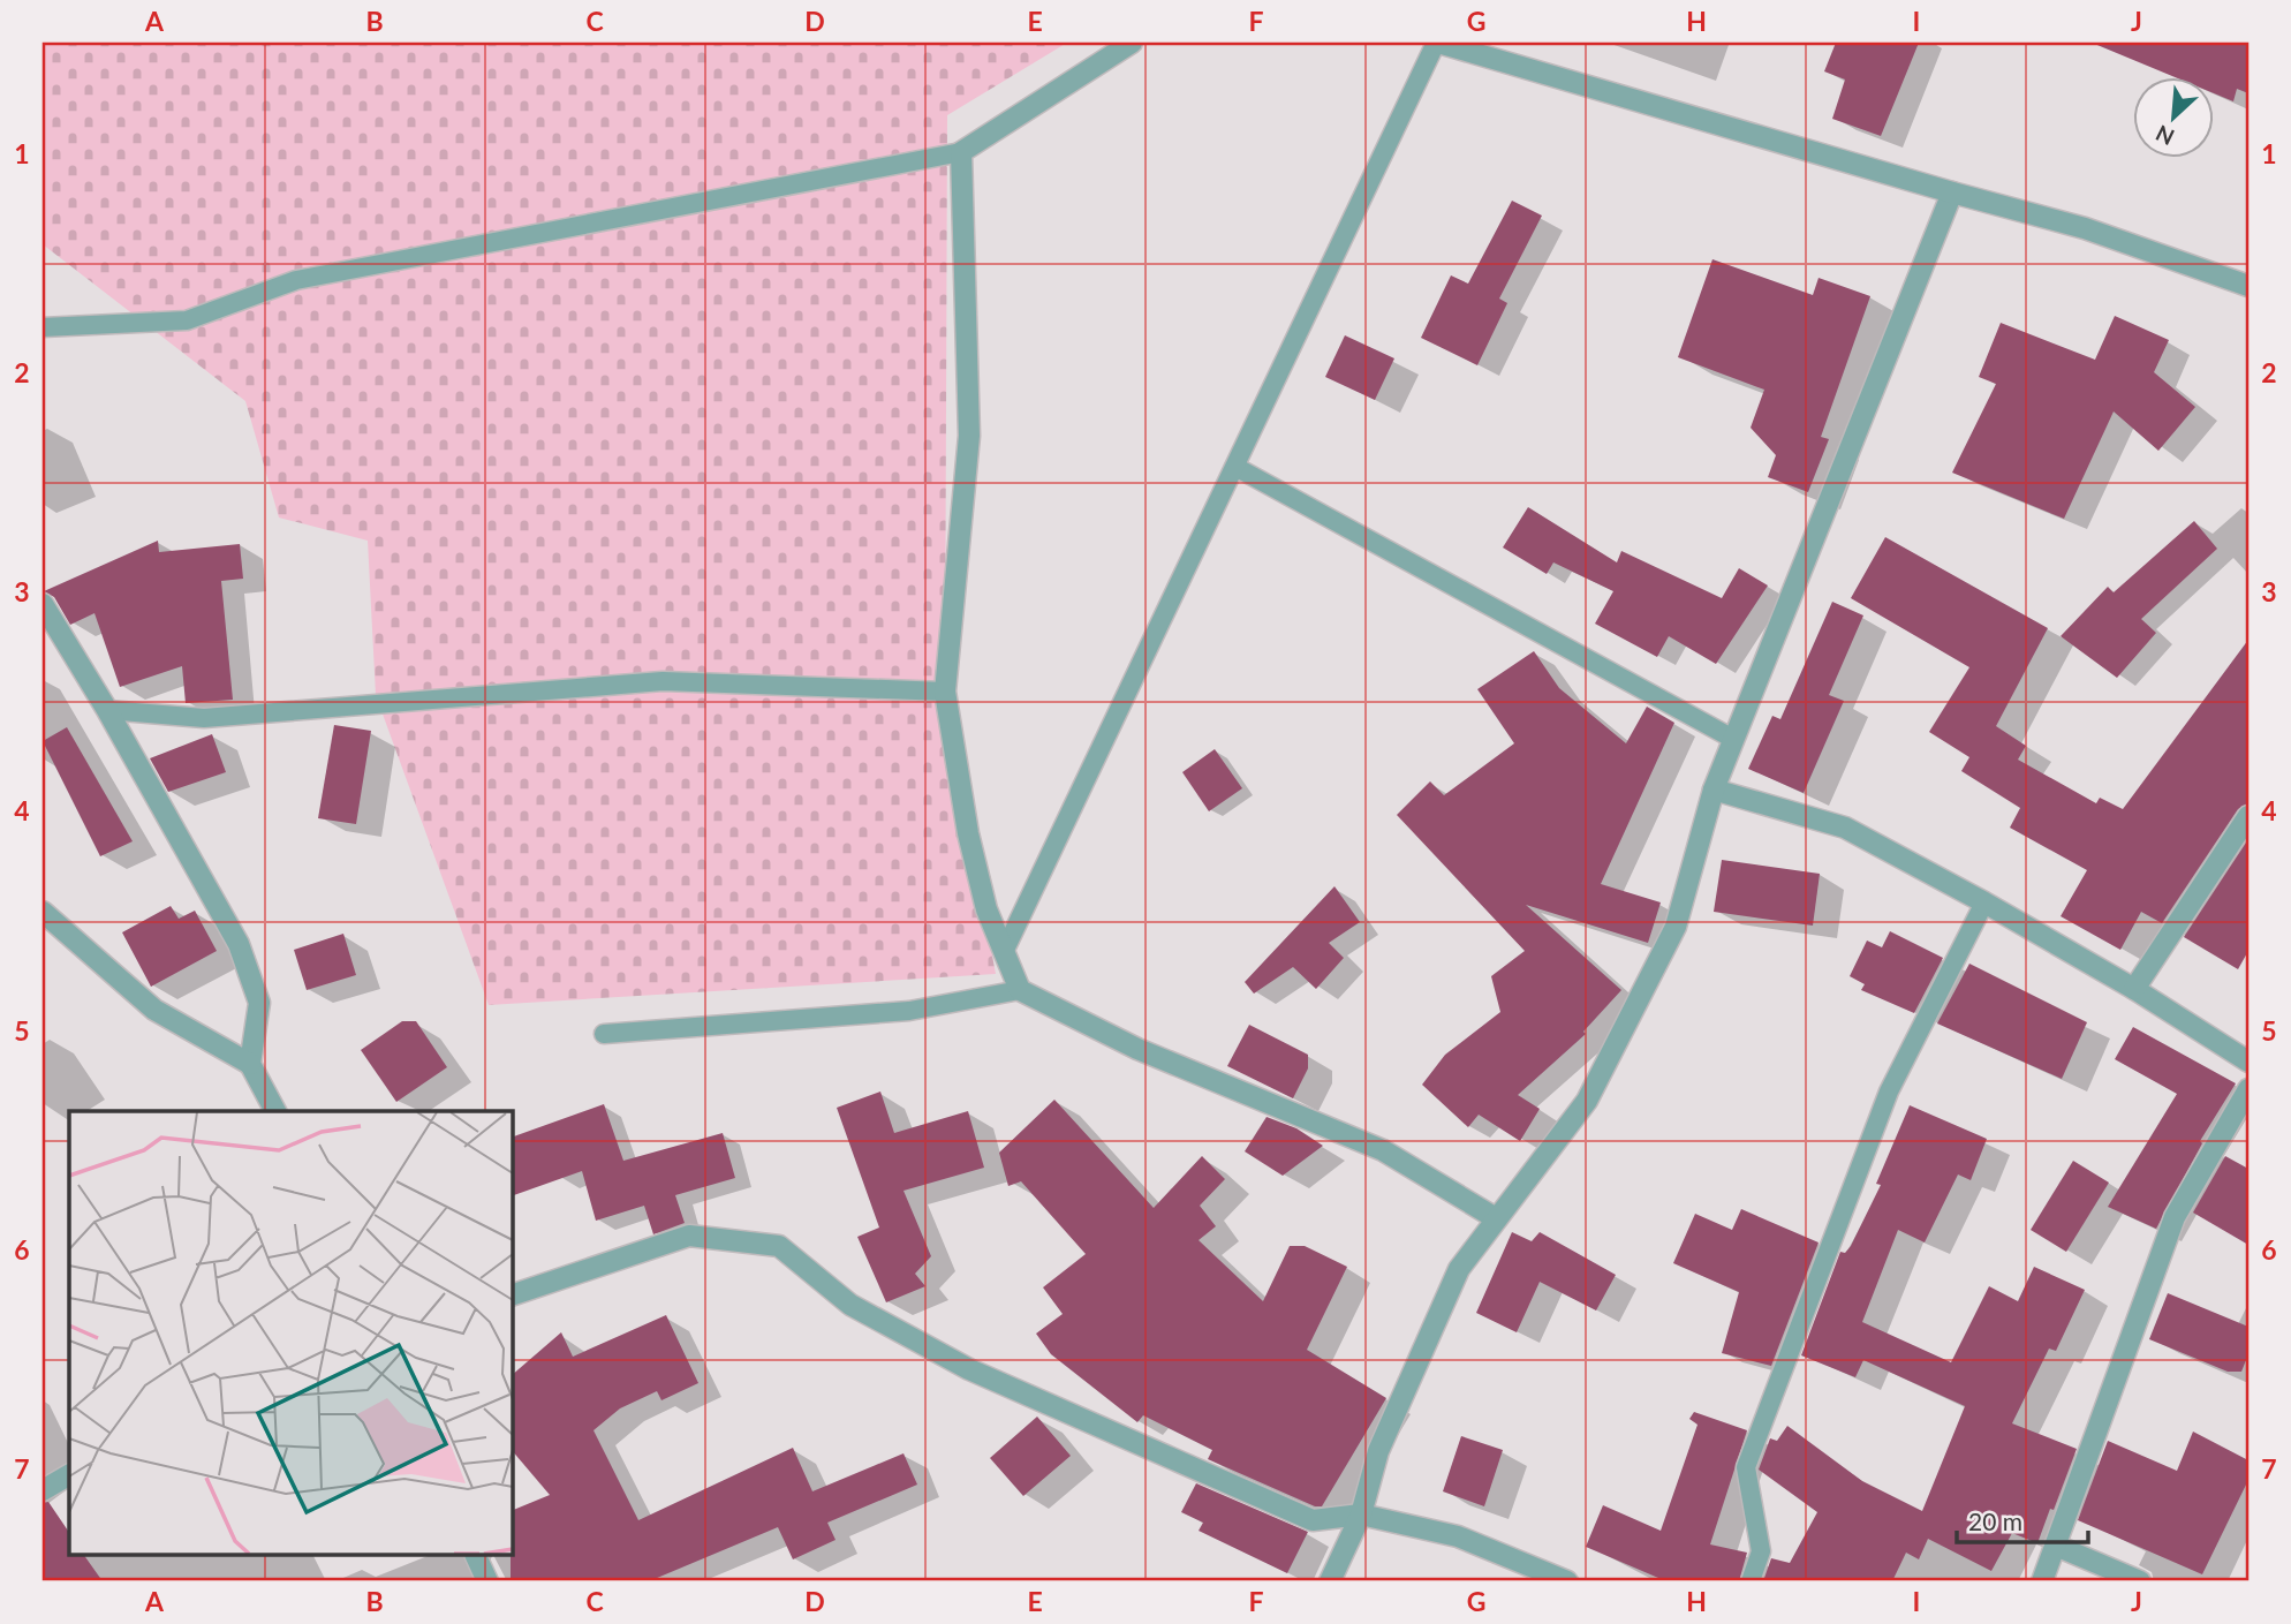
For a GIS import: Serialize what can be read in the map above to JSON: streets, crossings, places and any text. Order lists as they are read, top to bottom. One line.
{"scale_bar":"20 m","north":"bottom left","grid":{"columns":["A","B","C","D","E","F","G","H","I","J"],"rows":["1","2","3","4","5","6","7"]}}
